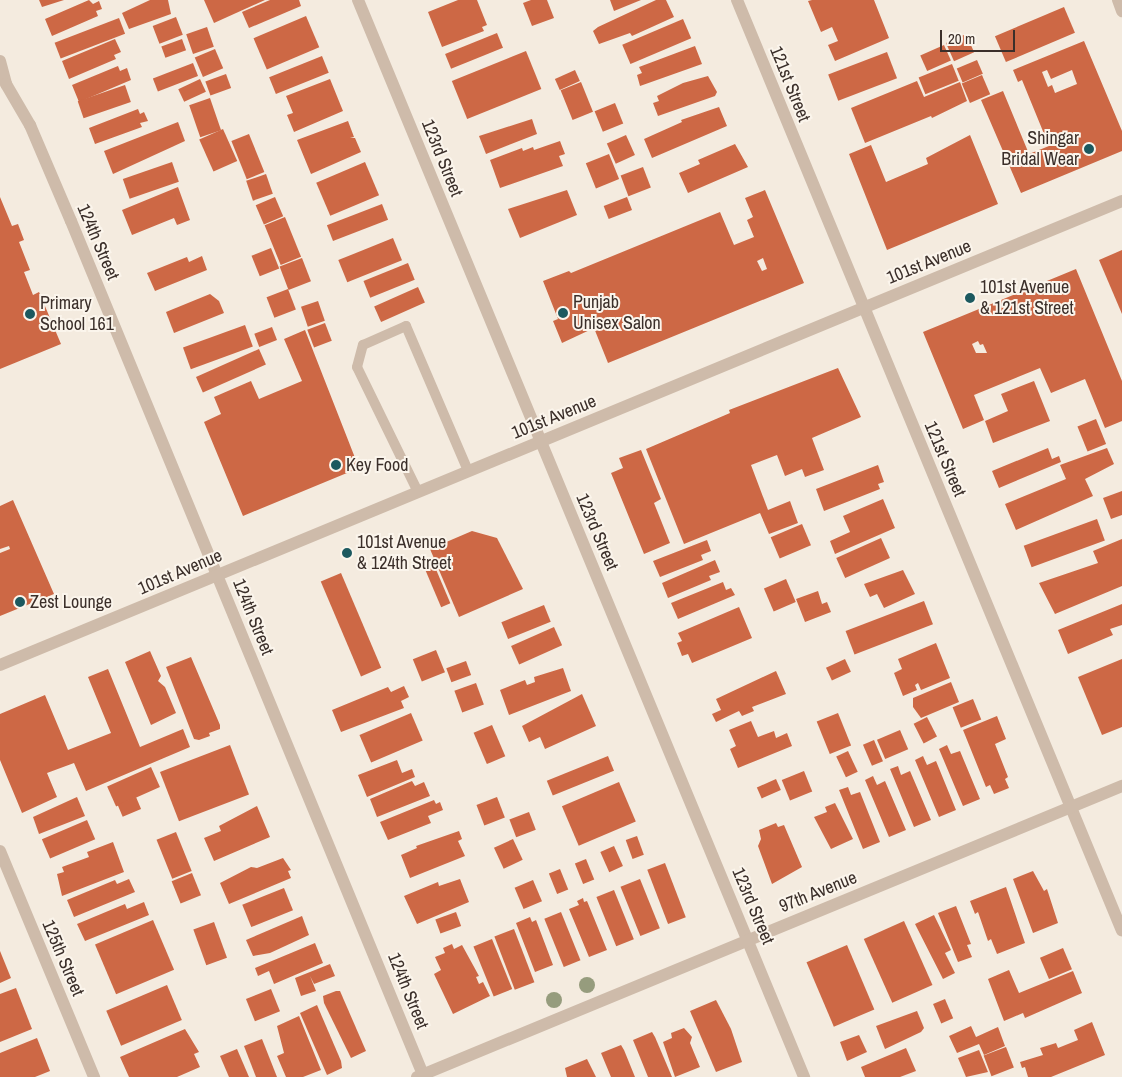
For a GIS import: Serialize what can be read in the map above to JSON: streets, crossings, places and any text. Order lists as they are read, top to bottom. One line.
{"streets":{"street":["121st Street","123rd Street","124th Street","101st Avenue","97th Avenue","125th Street"]},"crossings":[["121st Street","101st Avenue"],["121st Street","97th Avenue"],["123rd Street","101st Avenue"],["123rd Street","97th Avenue"],["124th Street","101st Avenue"],["124th Street","97th Avenue"]],"places":["Shingar Bridal Wear","101st Avenue & 121st Street","Punjab Unisex Salon","Primary School 161","Key Food","101st Avenue & 124th Street","Zest Lounge"],"scale_bar":"20 m"}
